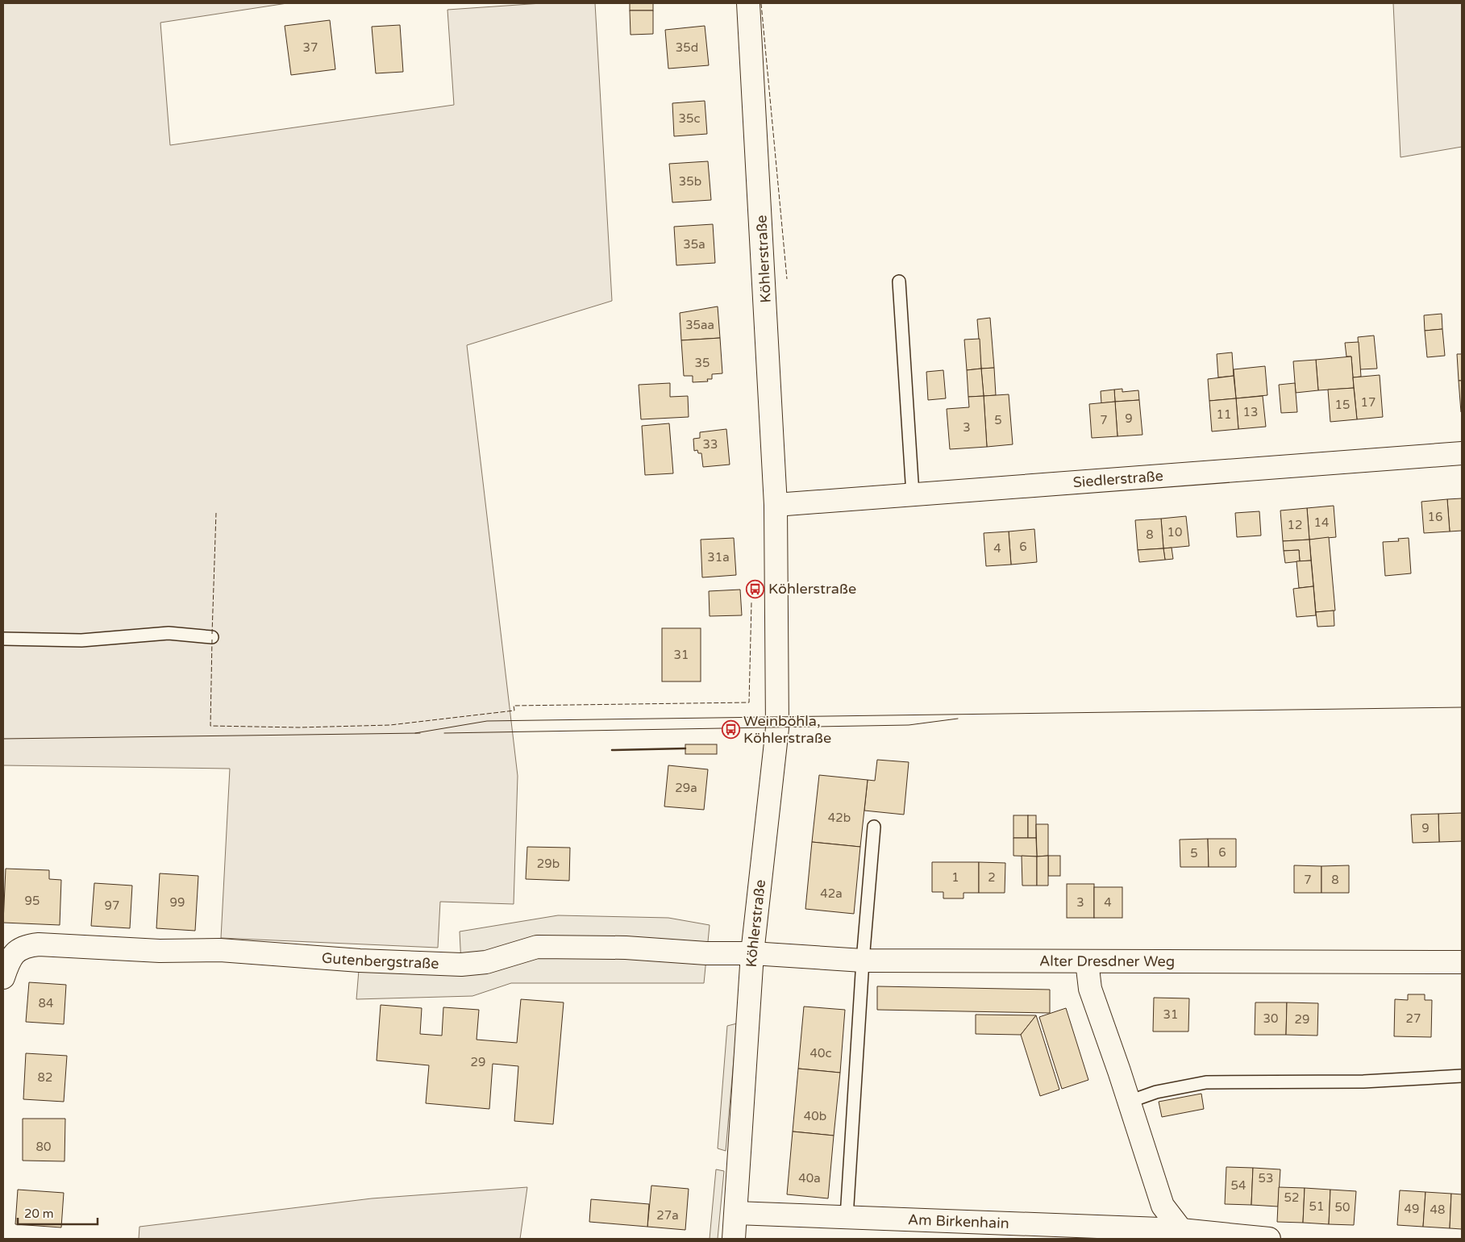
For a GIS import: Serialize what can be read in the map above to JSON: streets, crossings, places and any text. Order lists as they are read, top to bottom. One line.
{"streets":{"street":["Köhlerstraße","Siedlerstraße","Gutenbergstraße","Alter Dresdner Weg","Am Birkenhain"]},"crossings":[["Köhlerstraße","Siedlerstraße"],["Köhlerstraße","Gutenbergstraße"],["Köhlerstraße","Alter Dresdner Weg"],["Köhlerstraße","Am Birkenhain"],["Gutenbergstraße","Alter Dresdner Weg"]],"places":{"bus stop":["Köhlerstraße","Weinböhla, Köhlerstraße"]},"house_numbers":["37","35d","35c","35b","35a","35aa","35","17","15","13","11","9","5","7","3","33","16","14","12","10","8","6","4","31a","31","29a","42b","9","6","5","29b","1","2","7","8","42a","95","99","3","4","97","84","31","30","27","29","40c","29","82","40b","80","40a","53","54","52","51","50","49","48","27a"],"scale_bar":"20 m"}
